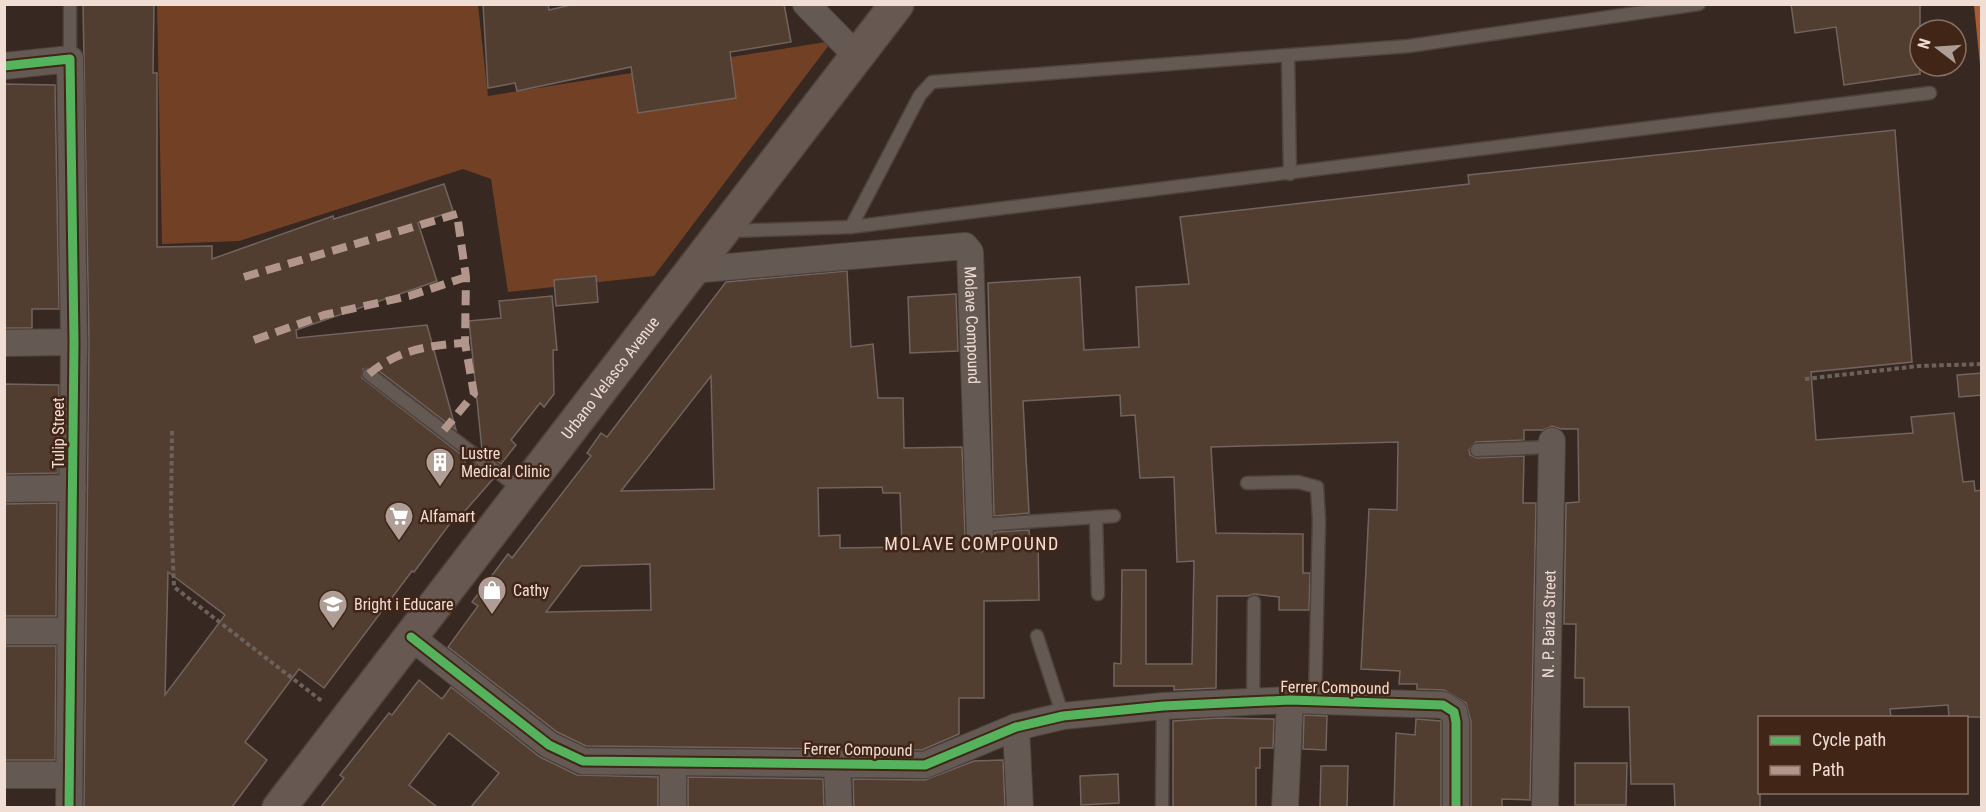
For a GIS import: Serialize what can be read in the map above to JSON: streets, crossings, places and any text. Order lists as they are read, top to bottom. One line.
{"streets":{"main road":["Urbano Velasco Avenue"],"street":["Molave Compound","Tulip Street","N. P. Baiza Street","Ferrer Compound"]},"crossings":[["Molave Compound","Urbano Velasco Avenue"],["Urbano Velasco Avenue","Ferrer Compound"]],"districts":["MOLAVE COMPOUND"],"places":{"building":["Lustre Medical Clinic"],"supermarket":["Alfamart"],"shop":["Cathy"],"school or university":["Bright i Educare"]},"legend":["Cycle path","Path"],"north":"left"}
